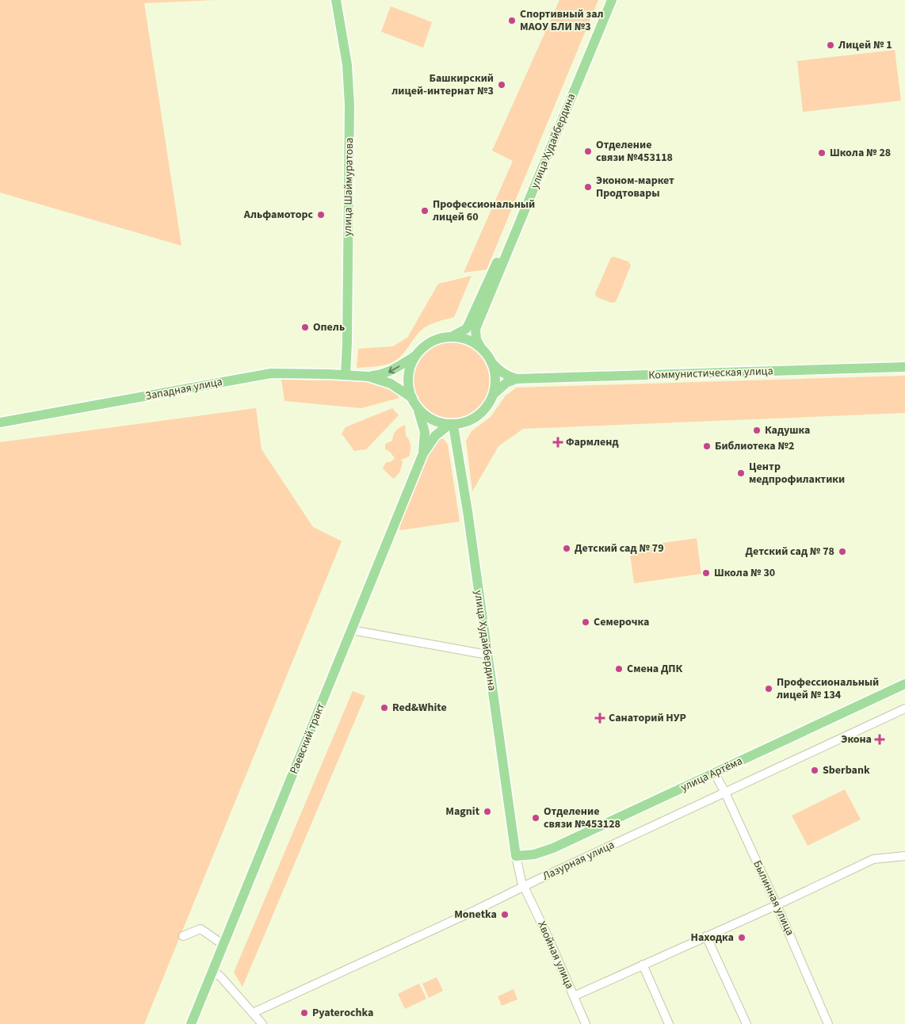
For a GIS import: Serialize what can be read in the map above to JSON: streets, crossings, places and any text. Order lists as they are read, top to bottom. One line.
{"streets":{"main road":["улица Худайбердина","улица Шаймуратова","Коммунистическая улица","Западная улица","Раевский тракт","улица Артёма"],"street":["Лазурная улица","Былинная улица","Хвойная улица"]},"crossings":[["улица Худайбердина","Коммунистическая улица"],["улица Худайбердина","Западная улица"],["улица Худайбердина","Раевский тракт"],["улица Худайбердина","улица Артёма"],["улица Худайбердина","Хвойная улица"],["улица Шаймуратова","Западная улица"],["Коммунистическая улица","Западная улица"],["Коммунистическая улица","Раевский тракт"],["Западная улица","Раевский тракт"],["улица Артёма","Былинная улица"],["улица Артёма","Хвойная улица"],["Лазурная улица","Былинная улица"],["Лазурная улица","Хвойная улица"]],"places":{"other":["Спортивный зал МАОУ БЛИ №3","Лицей № 1","Башкирский лицей-интернат №3","Отделение связи №453118","Школа № 28","Эконом-маркет Продтовары","Профессиональный лицей 60","Альфамоторс","Опель","Кадушка","Библиотека №2","Центр медпрофилактики","Детский сад № 79","Детский сад № 78","Школа № 30","Семерочка","Смена ДПК","Профессиональный лицей № 134","Red&White","Sberbank","Magnit","Отделение связи №453128","Monetka","Находка","Pyaterochka"],"health":["Фармленд","Санаторий НУР","Экона"]}}
